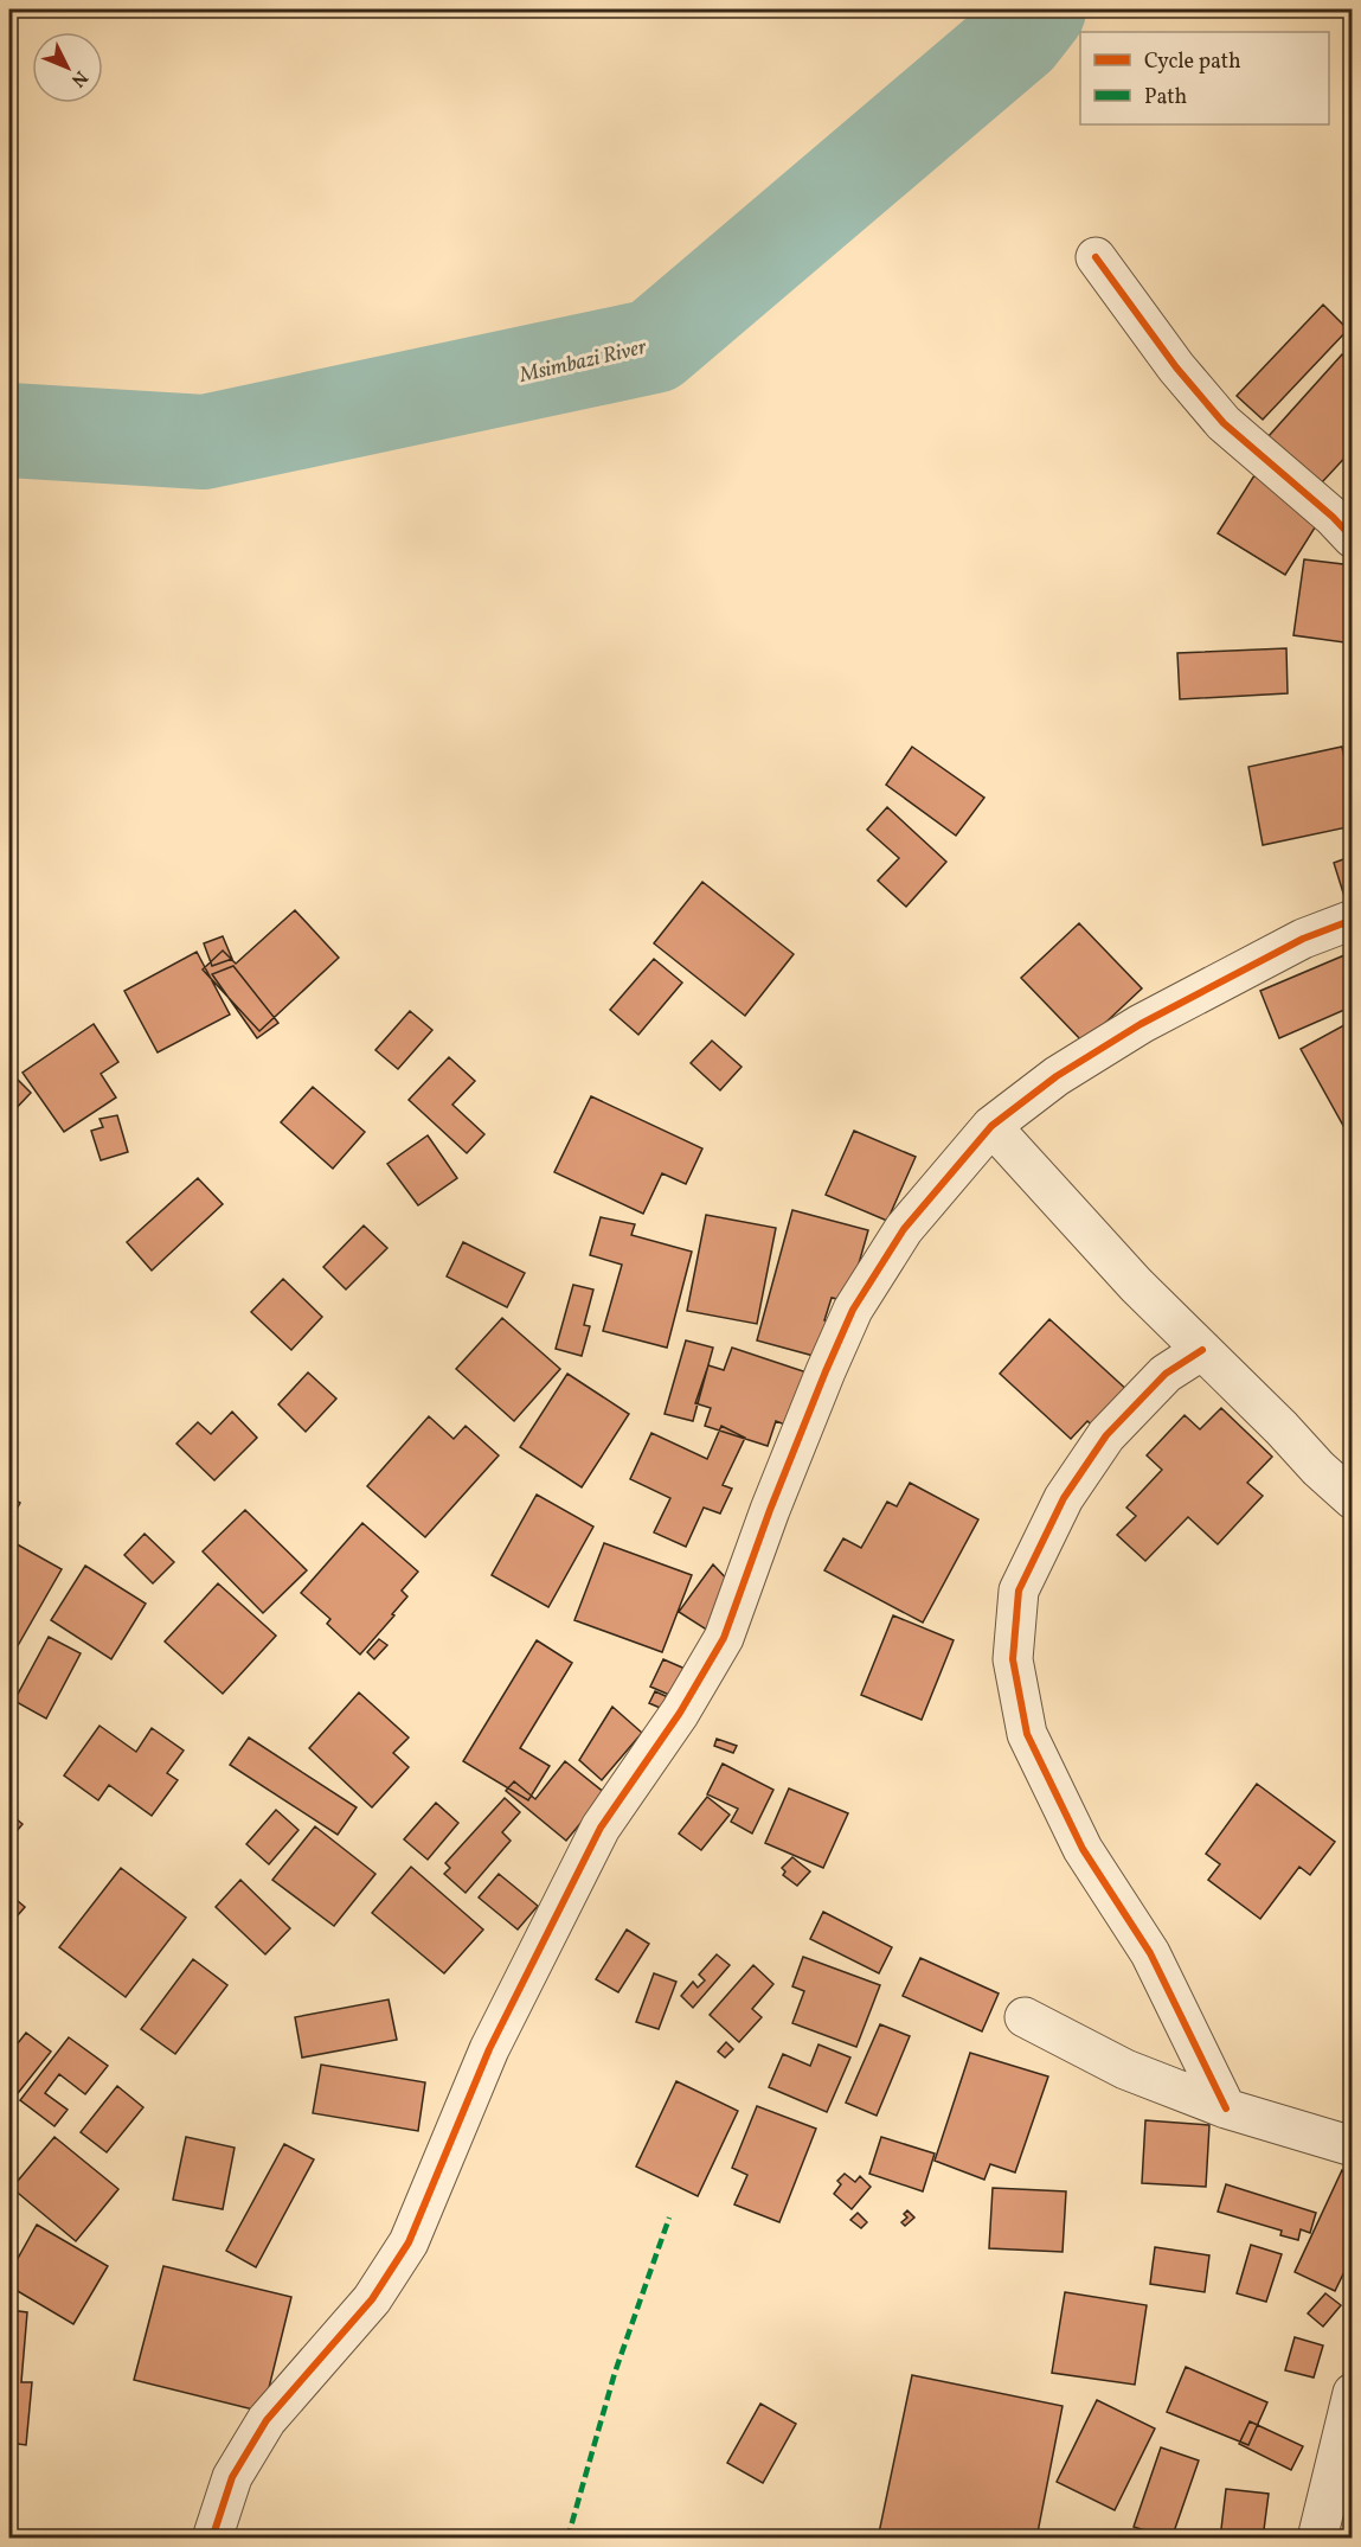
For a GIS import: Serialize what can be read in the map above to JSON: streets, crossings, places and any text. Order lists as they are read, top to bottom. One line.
{"water":["Msimbazi River"],"legend":["Cycle path","Path"],"north":"bottom right"}
